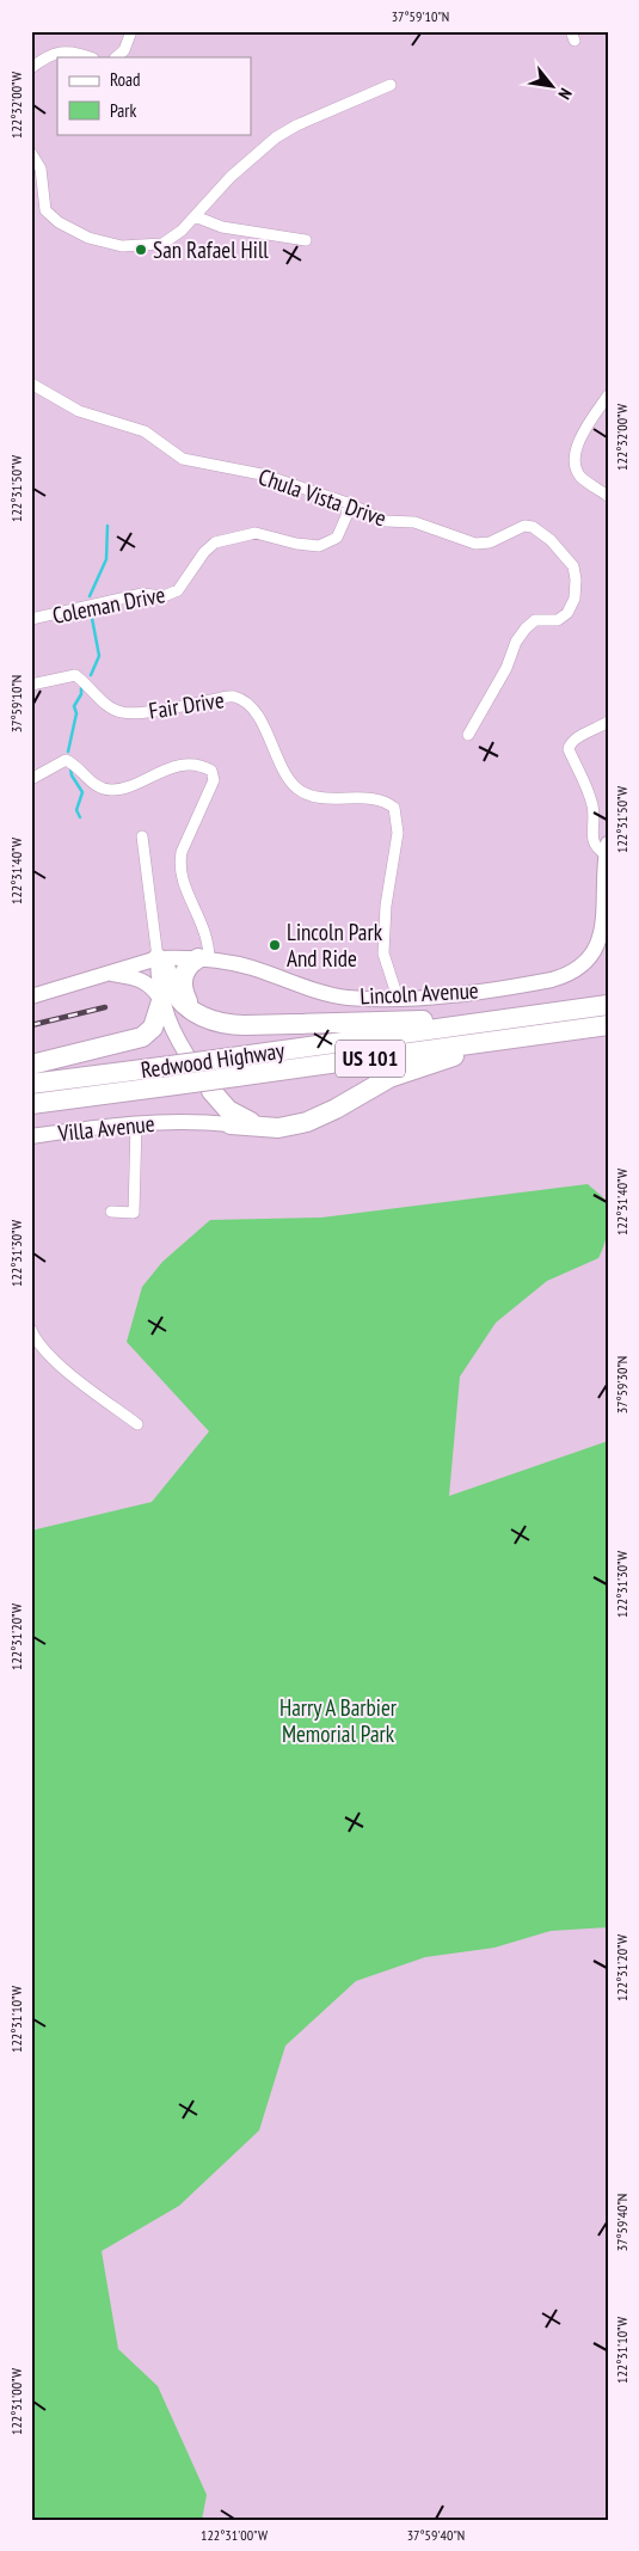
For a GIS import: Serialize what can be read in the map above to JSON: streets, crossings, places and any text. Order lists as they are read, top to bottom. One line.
{"streets":{"highway":["US 101","Redwood Highway"],"main road":["Lincoln Avenue","Villa Avenue"],"street":["Chula Vista Drive","Coleman Drive","Fair Drive"]},"crossings":[["Chula Vista Drive","Coleman Drive"],["Fair Drive","Lincoln Avenue"]],"parks":["Harry A Barbier Memorial Park"],"places":["San Rafael Hill","Lincoln Park And Ride"],"legend":["Road","Park"],"north":"bottom right","coordinates":["37°59'10\"N","122°32'00\"W","122°31'50\"W","122°31'40\"W","122°31'30\"W","37°59'30\"N","122°31'20\"W","122°31'10\"W","37°59'40\"N","122°31'00\"W"]}
